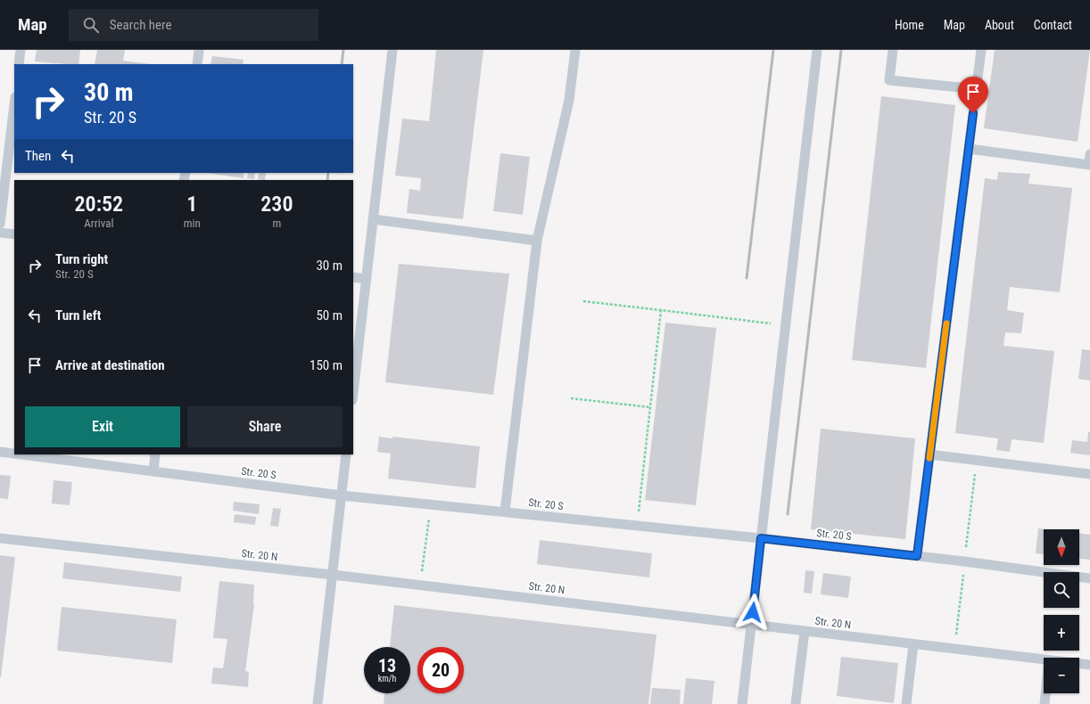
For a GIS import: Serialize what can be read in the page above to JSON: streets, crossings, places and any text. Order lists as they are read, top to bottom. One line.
{"streets":{"lane":["Str. 20 S","Str. 20 N"]},"north":"bottom","page":{"header":"Map","search":"Search here","nav":["Home","Map","About","Contact"],"turn":["30 m","Str. 20 S"],"then":"Then","eta":["20:52","Arrival","1","min","230","m"],"list":[{"name":"Turn right","note":"Str. 20 S","value":"30 m"},{"name":"Turn left","value":"50 m"},{"name":"Arrive at destination","value":"150 m"}],"buttons":["Exit","Share"],"map_buttons":["+","−"],"speed":"13 km/h","limit":"20"}}
